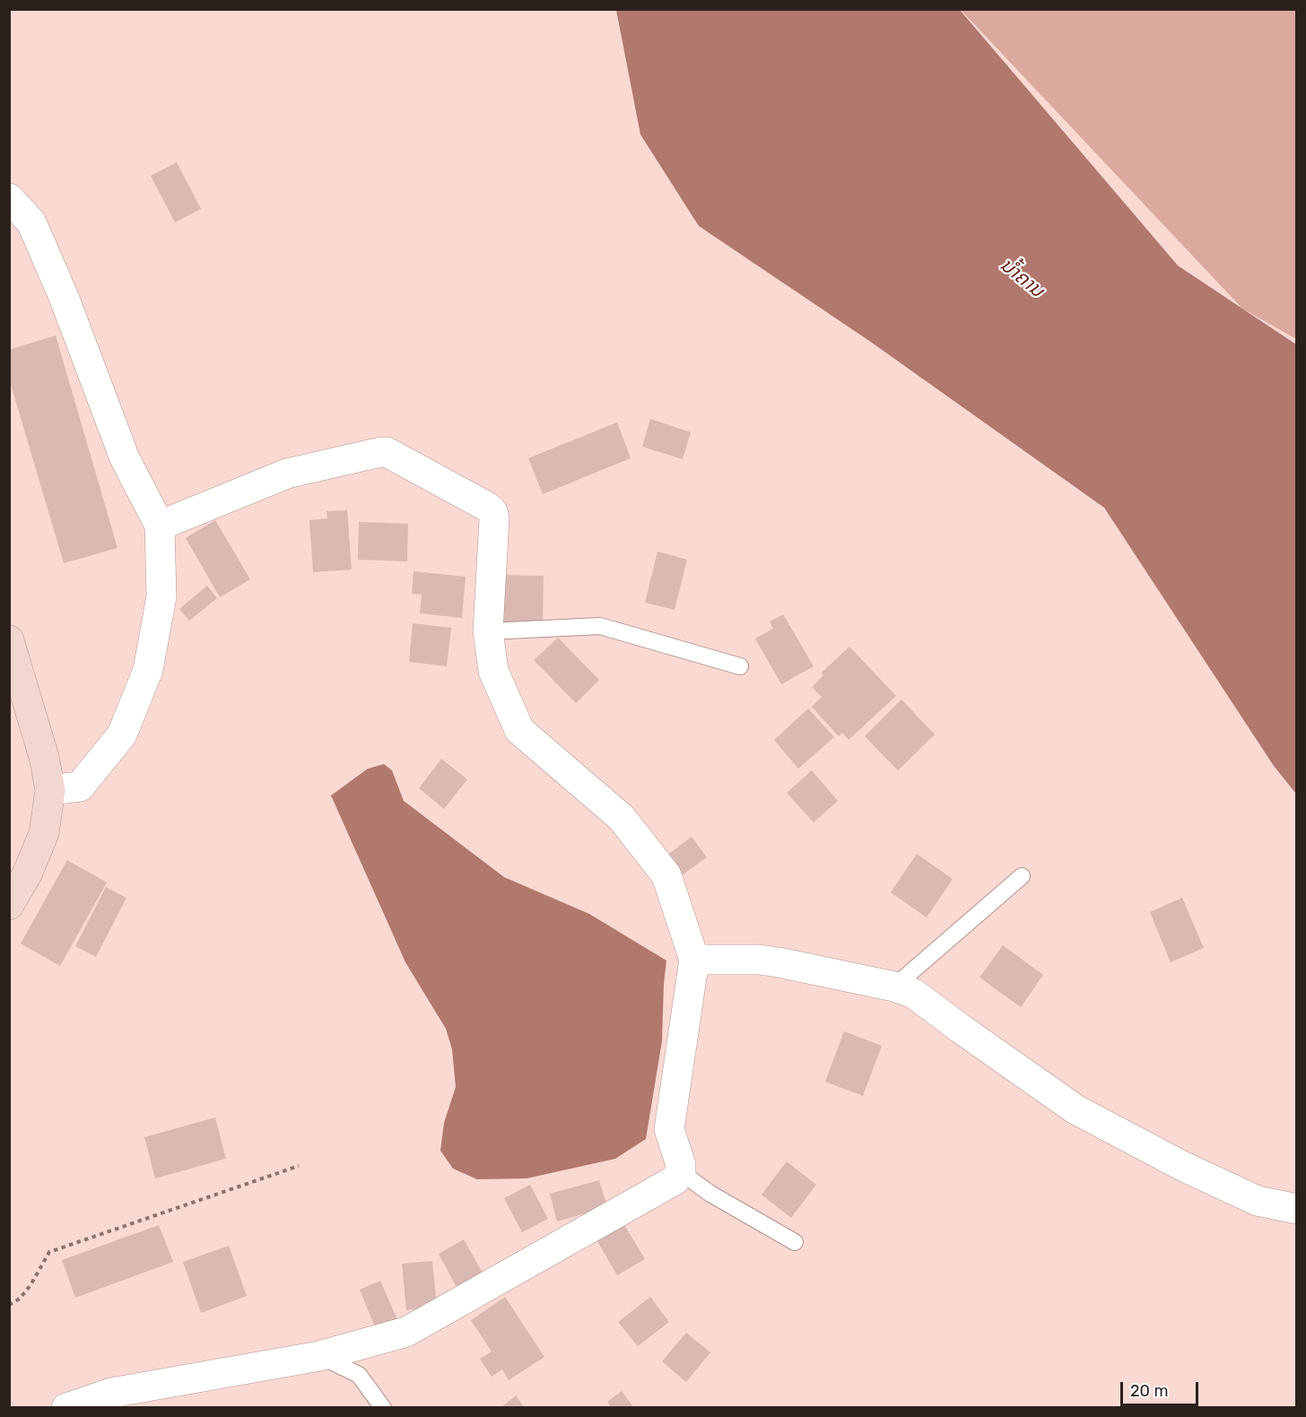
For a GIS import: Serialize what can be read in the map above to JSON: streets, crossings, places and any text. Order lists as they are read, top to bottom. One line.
{"water":["ນ້ຳຄານ"],"scale_bar":"20 m"}
